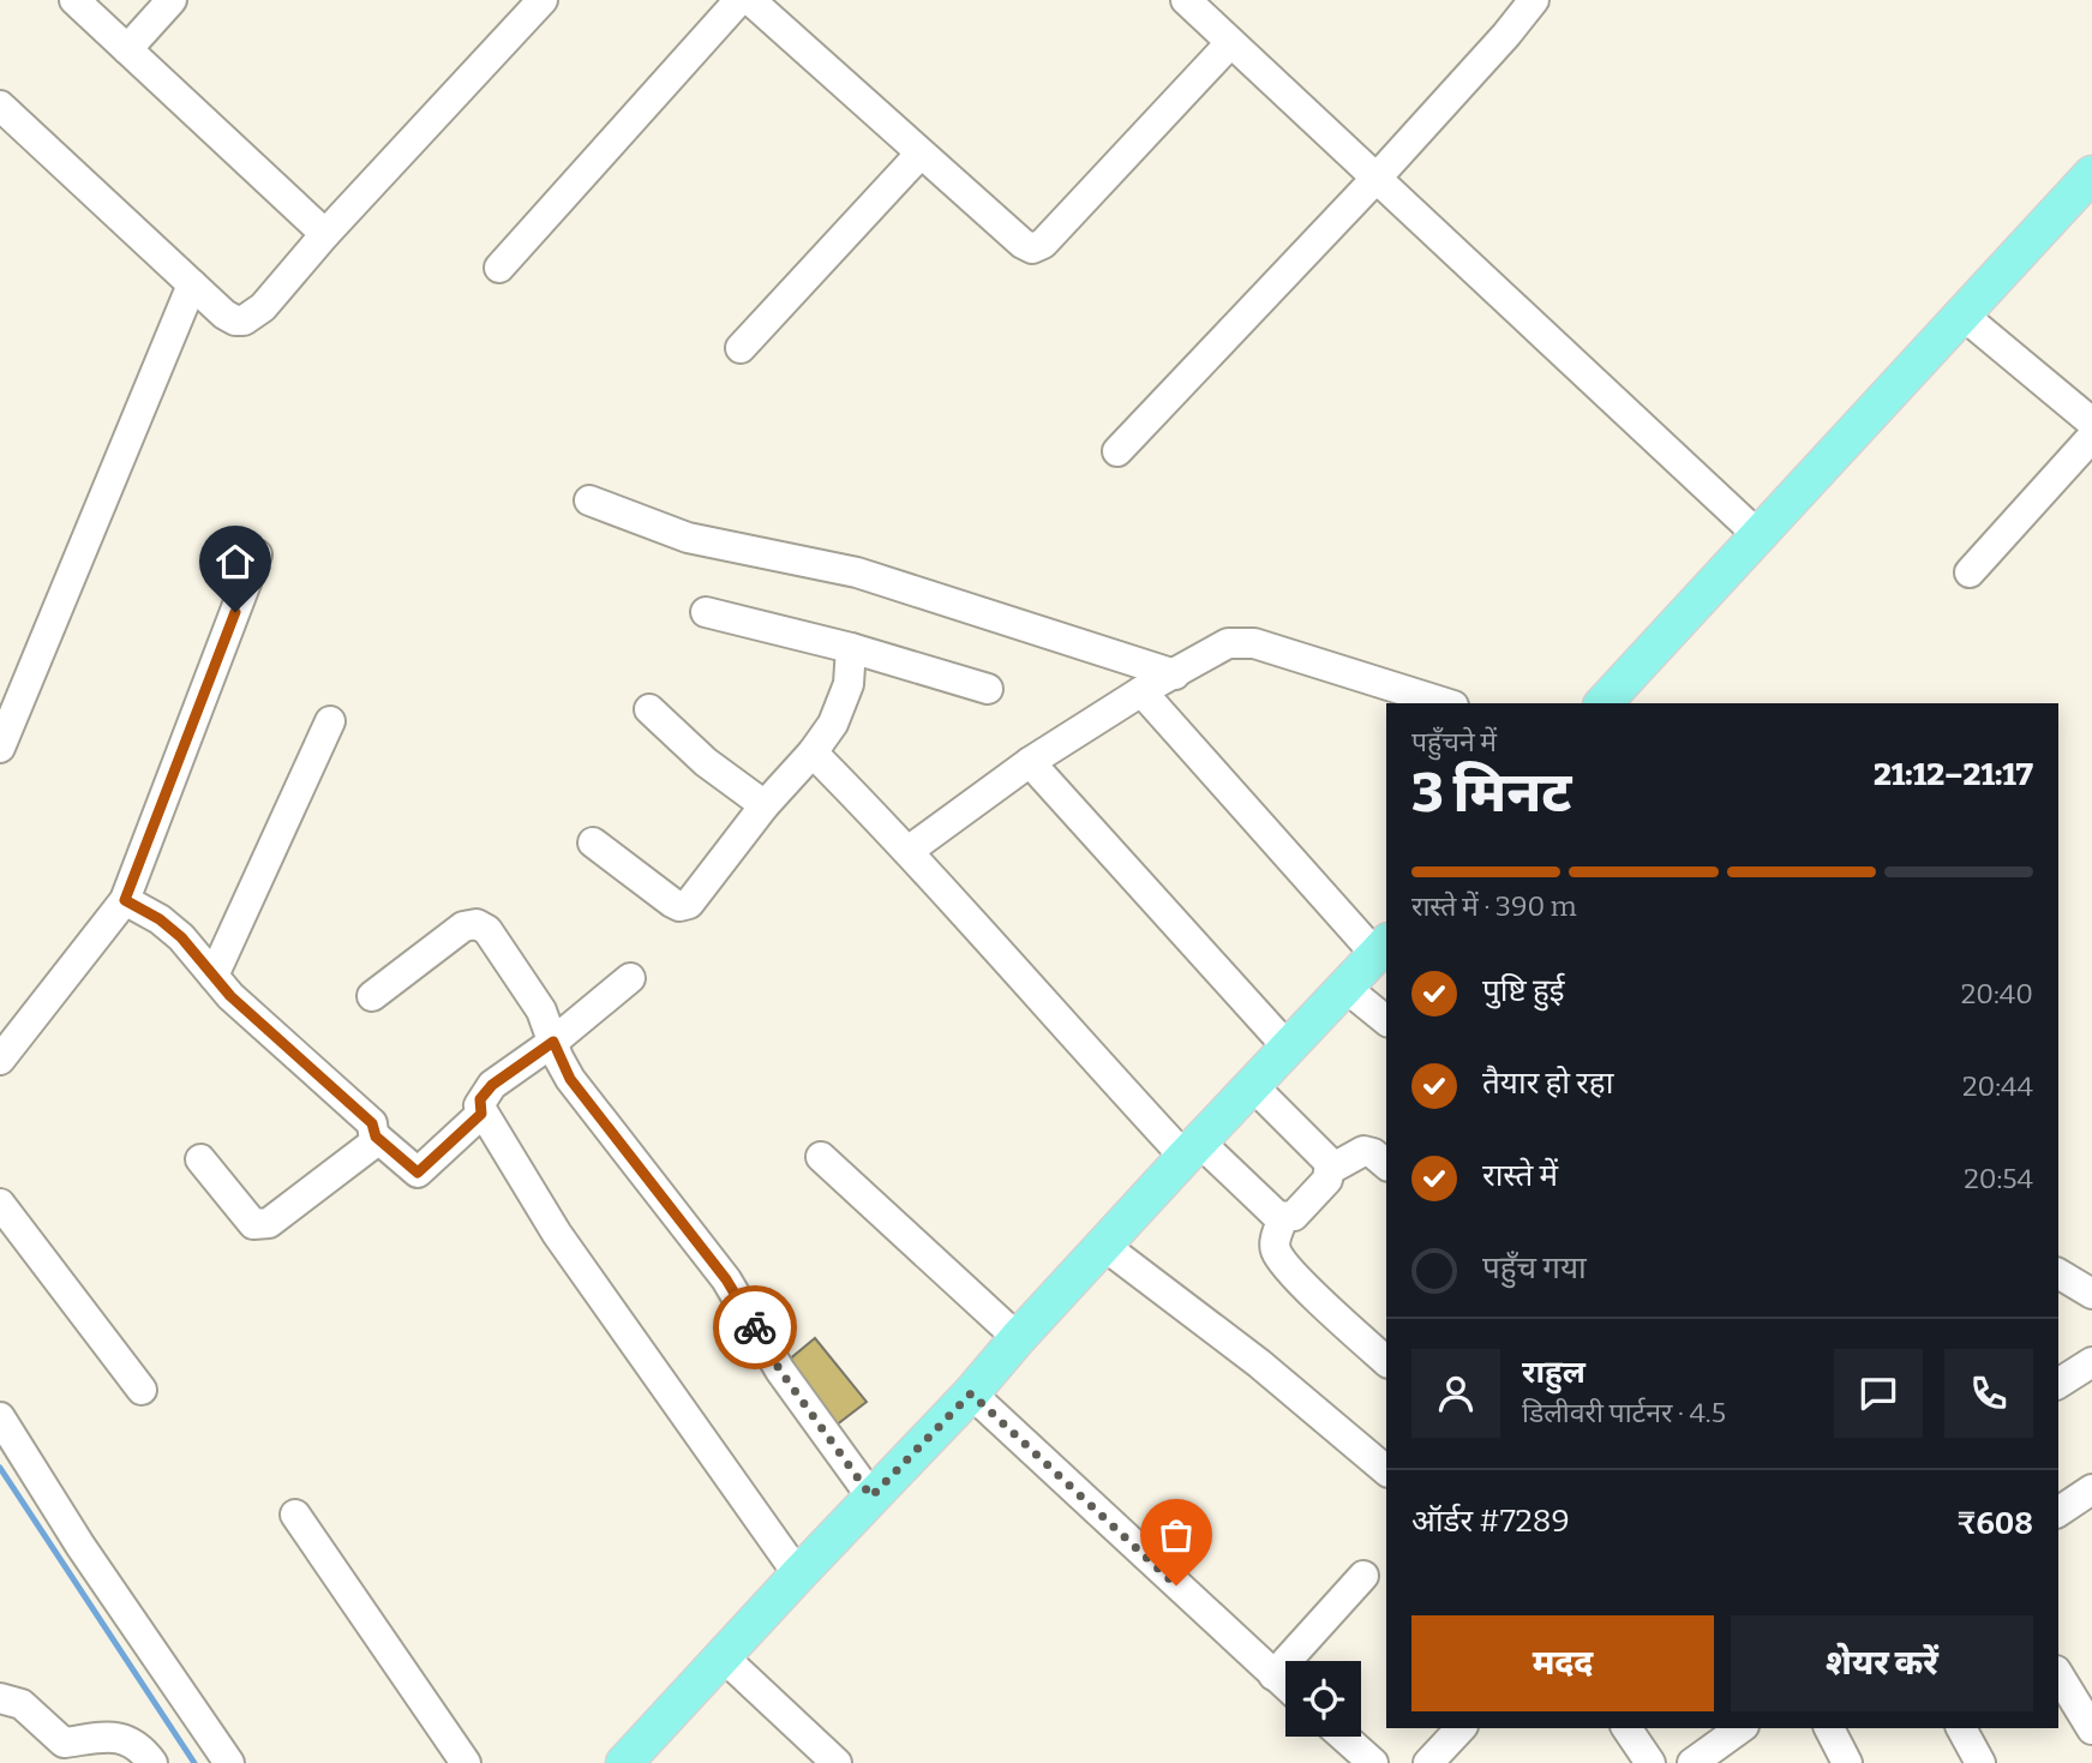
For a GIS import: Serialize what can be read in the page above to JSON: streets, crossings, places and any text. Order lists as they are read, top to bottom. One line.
{"page":{"heading":["3 मिनट","पहुँचने में","21:12–21:17"],"panel":["राहुल","डिलीवरी पार्टनर · 4.5","ऑर्डर #7289","₹608"],"bar":"रास्ते में · 390 m","list":[["पुष्टि हुई","20:40"],["तैयार हो रहा","20:44"],["रास्ते में","20:54"],"पहुँच गया"],"buttons":["मदद","शेयर करें"]}}
